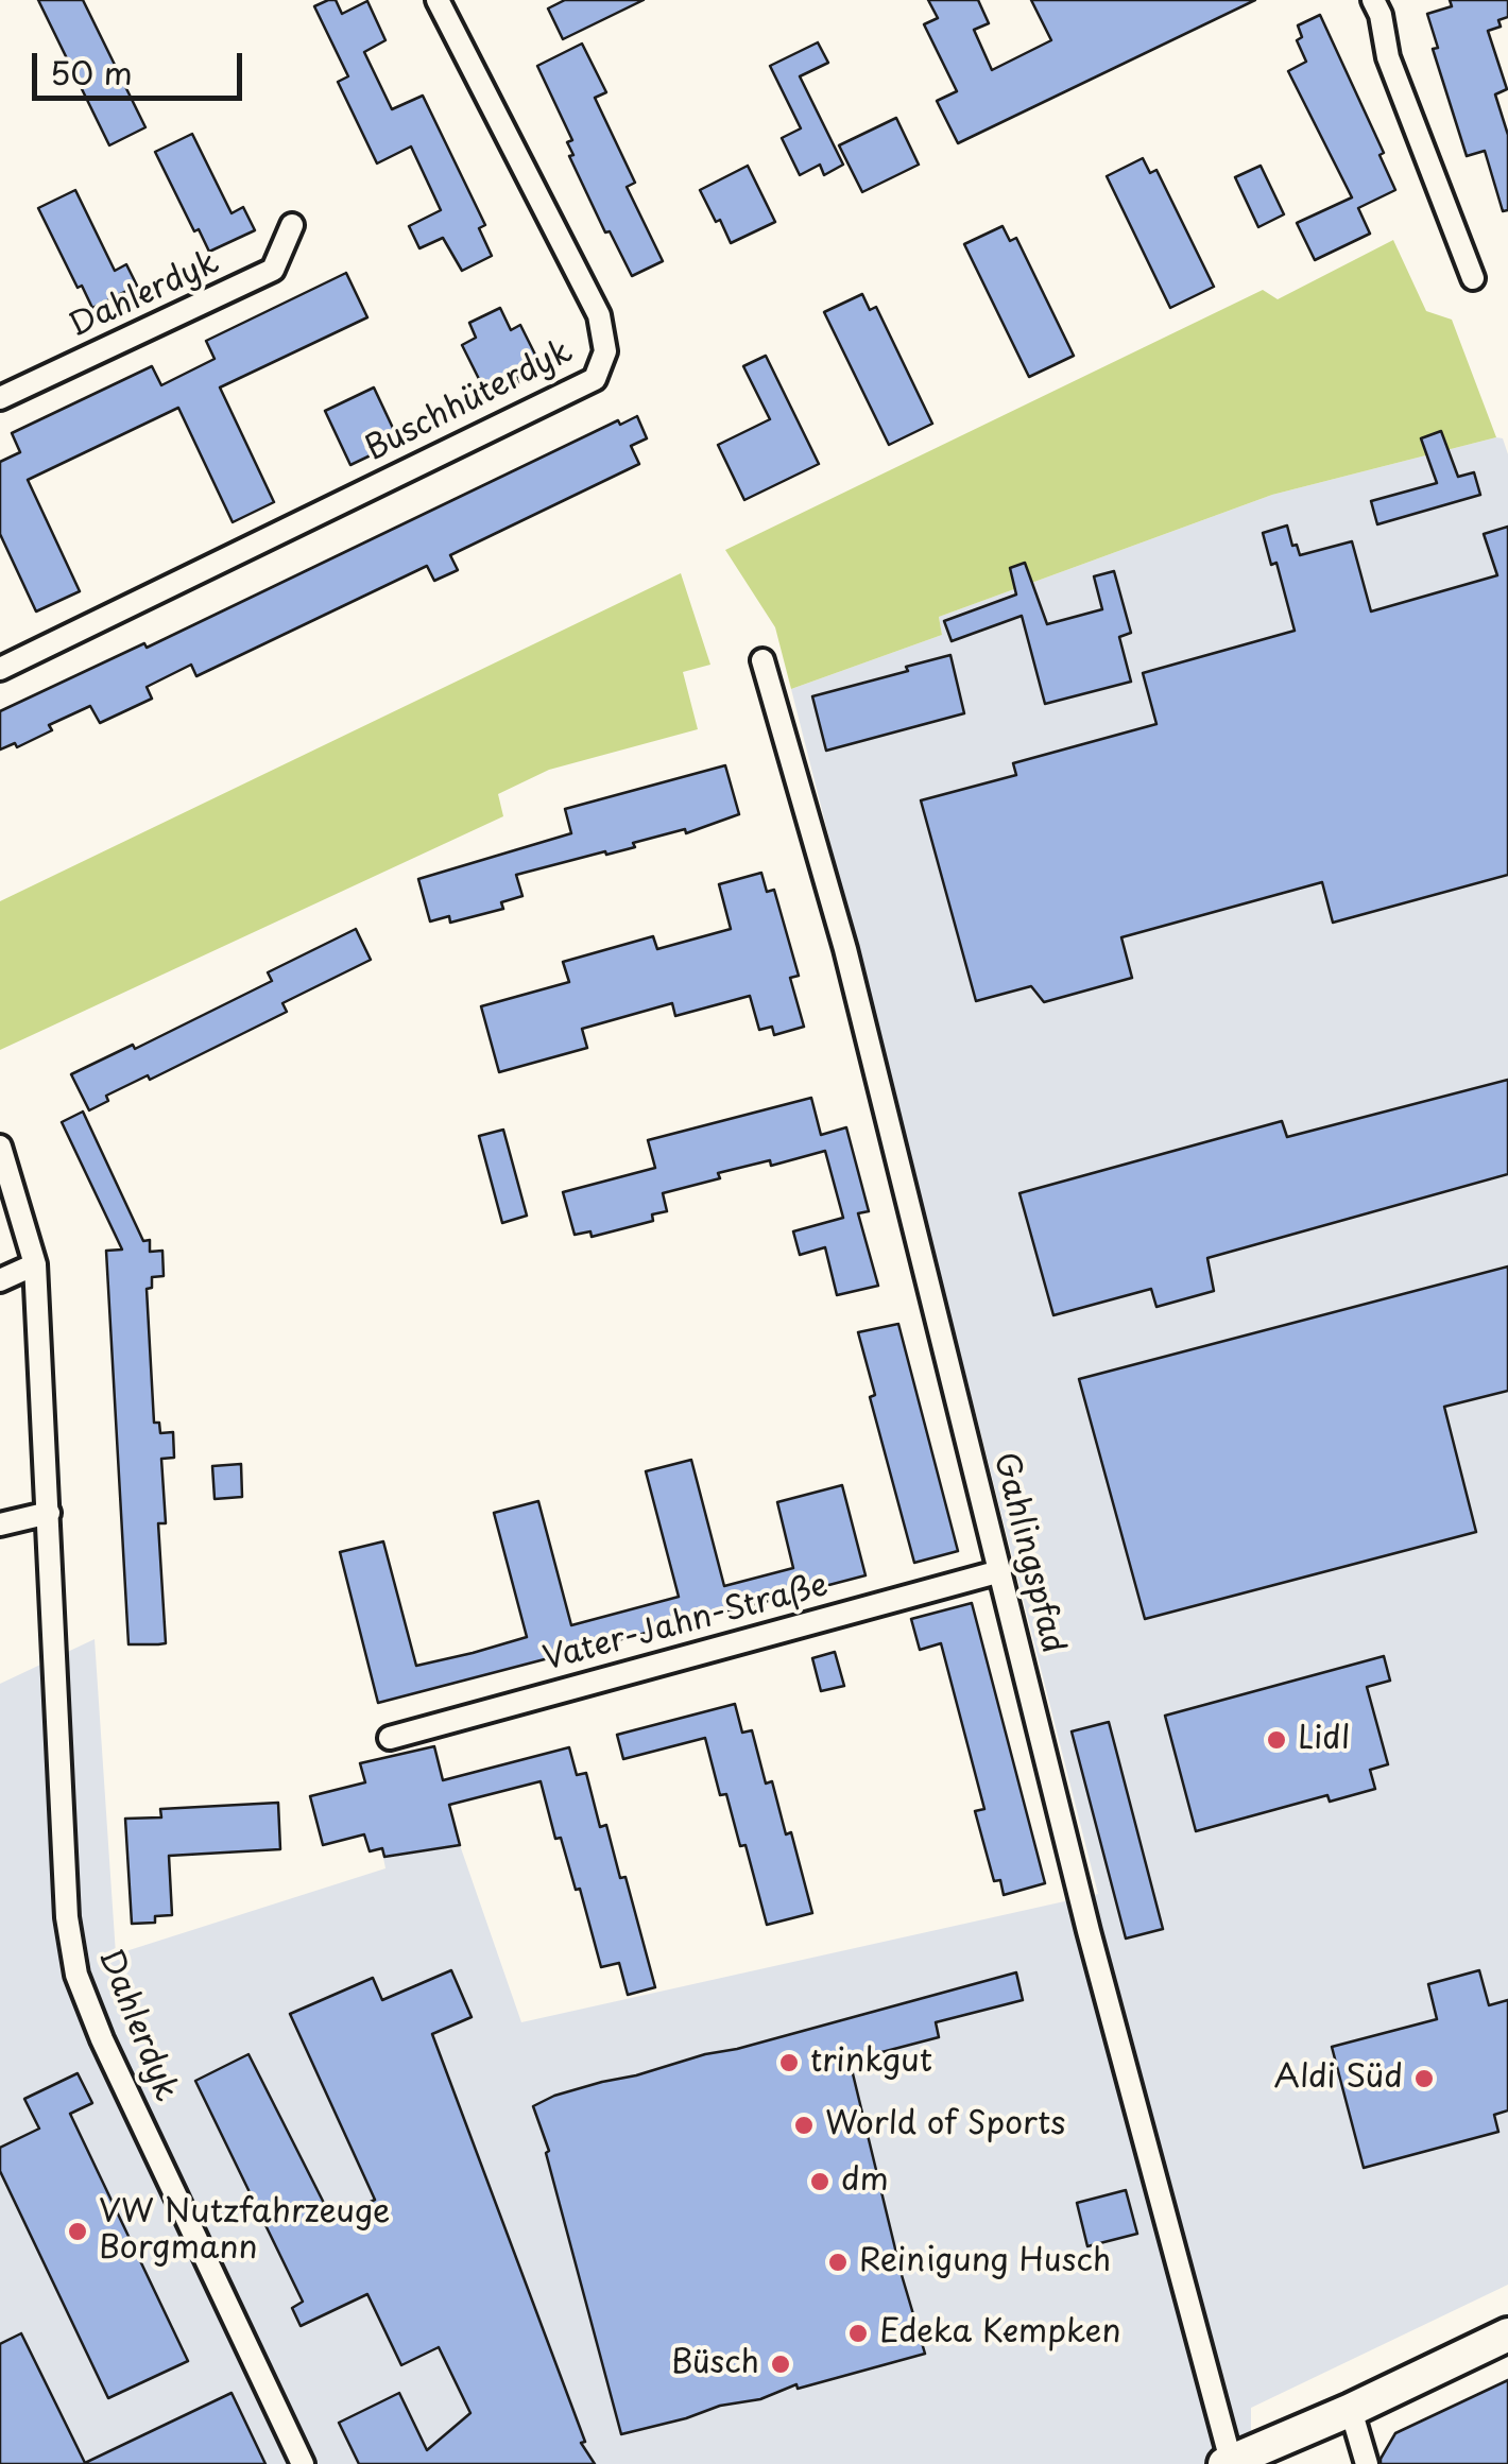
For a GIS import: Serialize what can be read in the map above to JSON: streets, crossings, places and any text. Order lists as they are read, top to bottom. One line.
{"streets":{"street":["Dahlerdyk","Buschhüterdyk","Gahlingspfad","Vater-Jahn-Straße"]},"crossings":[["Gahlingspfad","Vater-Jahn-Straße"]],"places":["Lidl","trinkgut","Aldi Süd","World of Sports","dm","VW Nutzfahrzeuge Borgmann","Reinigung Husch","Edeka Kempken","Büsch"],"scale_bar":"50 m"}
